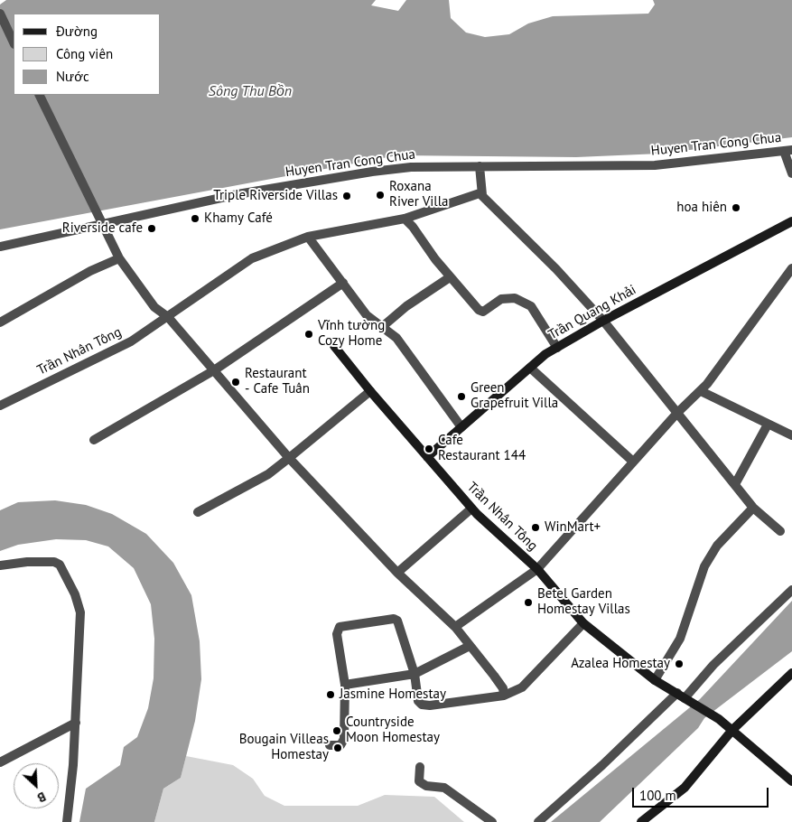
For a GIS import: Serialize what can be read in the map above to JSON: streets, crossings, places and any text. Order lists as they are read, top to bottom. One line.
{"streets":{"street":["Huyen Tran Cong Chua","Trần Quang Khải","Trần Nhân Tông"]},"crossings":[["Trần Quang Khải","Trần Nhân Tông"]],"water":["Sông Thu Bồn"],"places":["Roxana River Villa","Triple Riverside Villas","hoa hiên","Khamy Café","Riverside cafe","Vĩnh tường Cozy Home","Restaurant - Cafe Tuân","Green Grapefruit Villa","Cafe Restaurant 144","WinMart+","Betel Garden Homestay Villas","Azalea Homestay","Jasmine Homestay","Countryside Moon Homestay","Bougain Villeas Homestay"],"legend":["Đường","Công viên","Nước"],"scale_bar":"100 m","north":"bottom right"}
